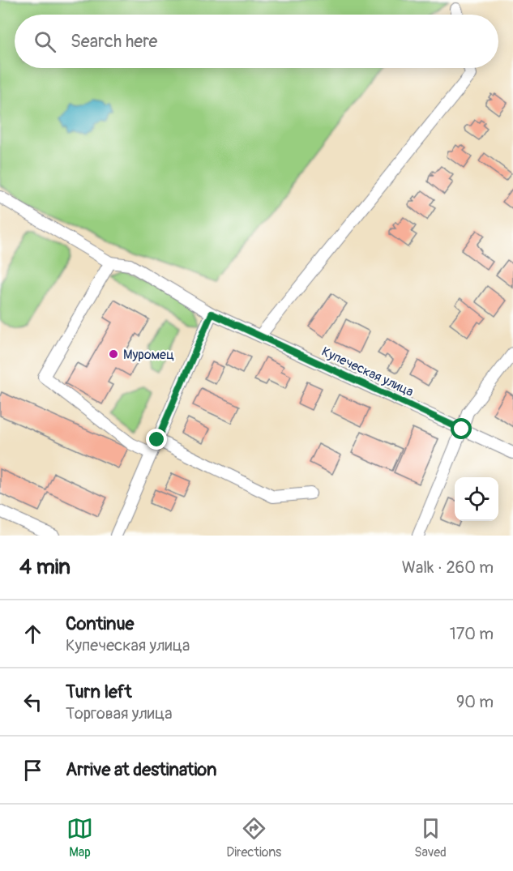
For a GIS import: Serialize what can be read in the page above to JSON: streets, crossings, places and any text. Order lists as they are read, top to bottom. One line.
{"streets":{"street":["Купеческая улица"]},"places":["Муромец"],"page":{"search":"Search here","heading":["4 min","Walk · 260 m"],"list":[["Continue","Купеческая улица","170 m"],["Turn left","Торговая улица","90 m"],"Arrive at destination"],"nav":["Map","Directions","Saved"]}}
